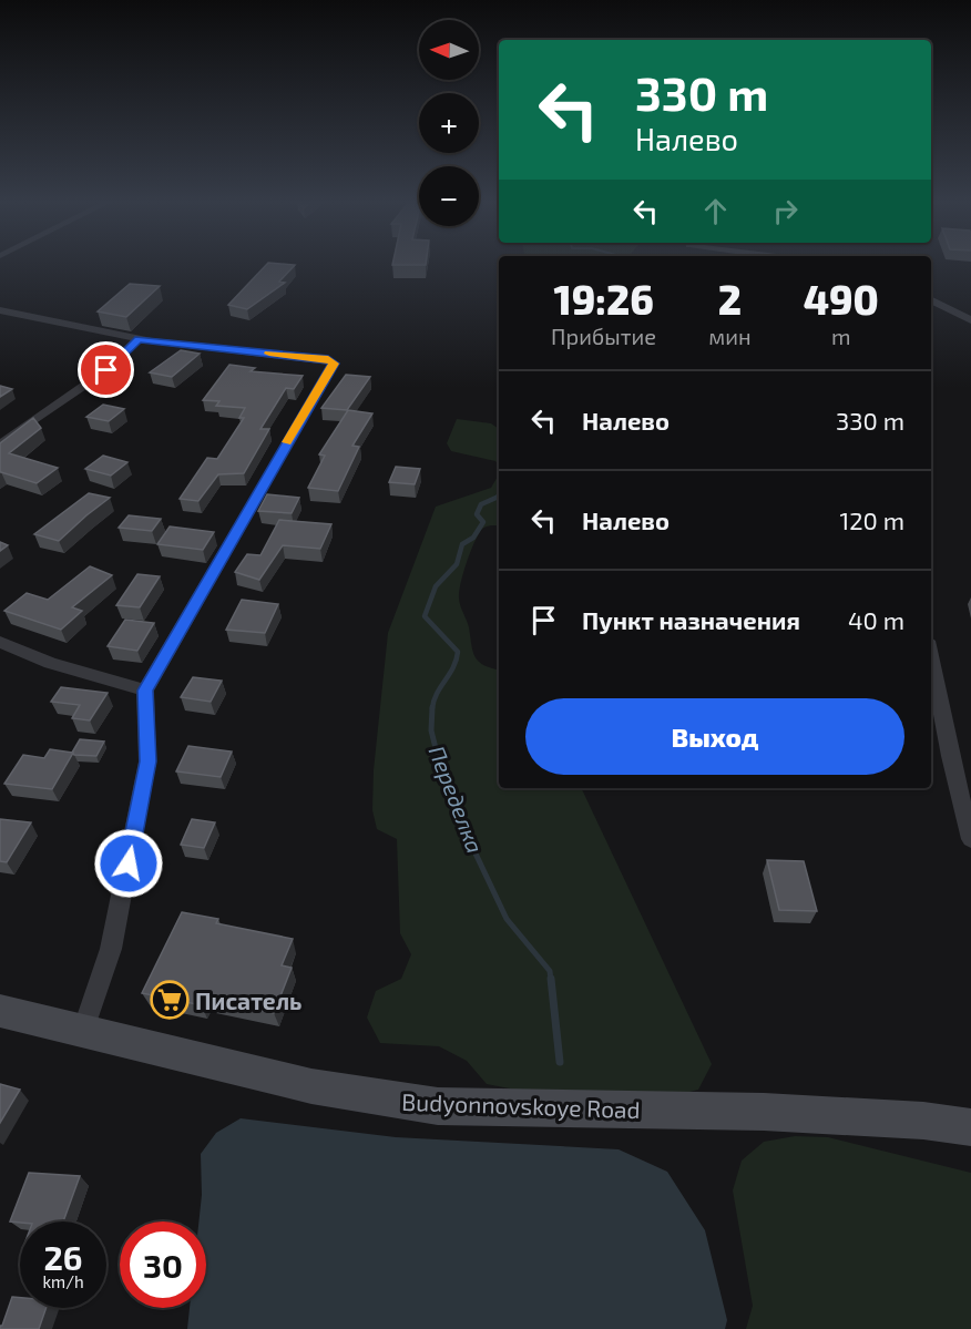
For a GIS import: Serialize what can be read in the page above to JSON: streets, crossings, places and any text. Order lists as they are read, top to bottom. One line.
{"streets":{"main road":["Budyonnovskoye Road"]},"water":["Переделка"],"places":{"supermarket":["Писатель"]},"north":"left","page":{"map_buttons":["+","−"],"turn":["330 m","Налево"],"eta":["19:26","Прибытие","2","мин","490","m"],"list":[{"name":"Налево","value":"330 m"},{"name":"Налево","value":"120 m"},{"name":"Пункт назначения","value":"40 m"}],"buttons":"Выход","speed":"26 km/h","limit":"30"}}
